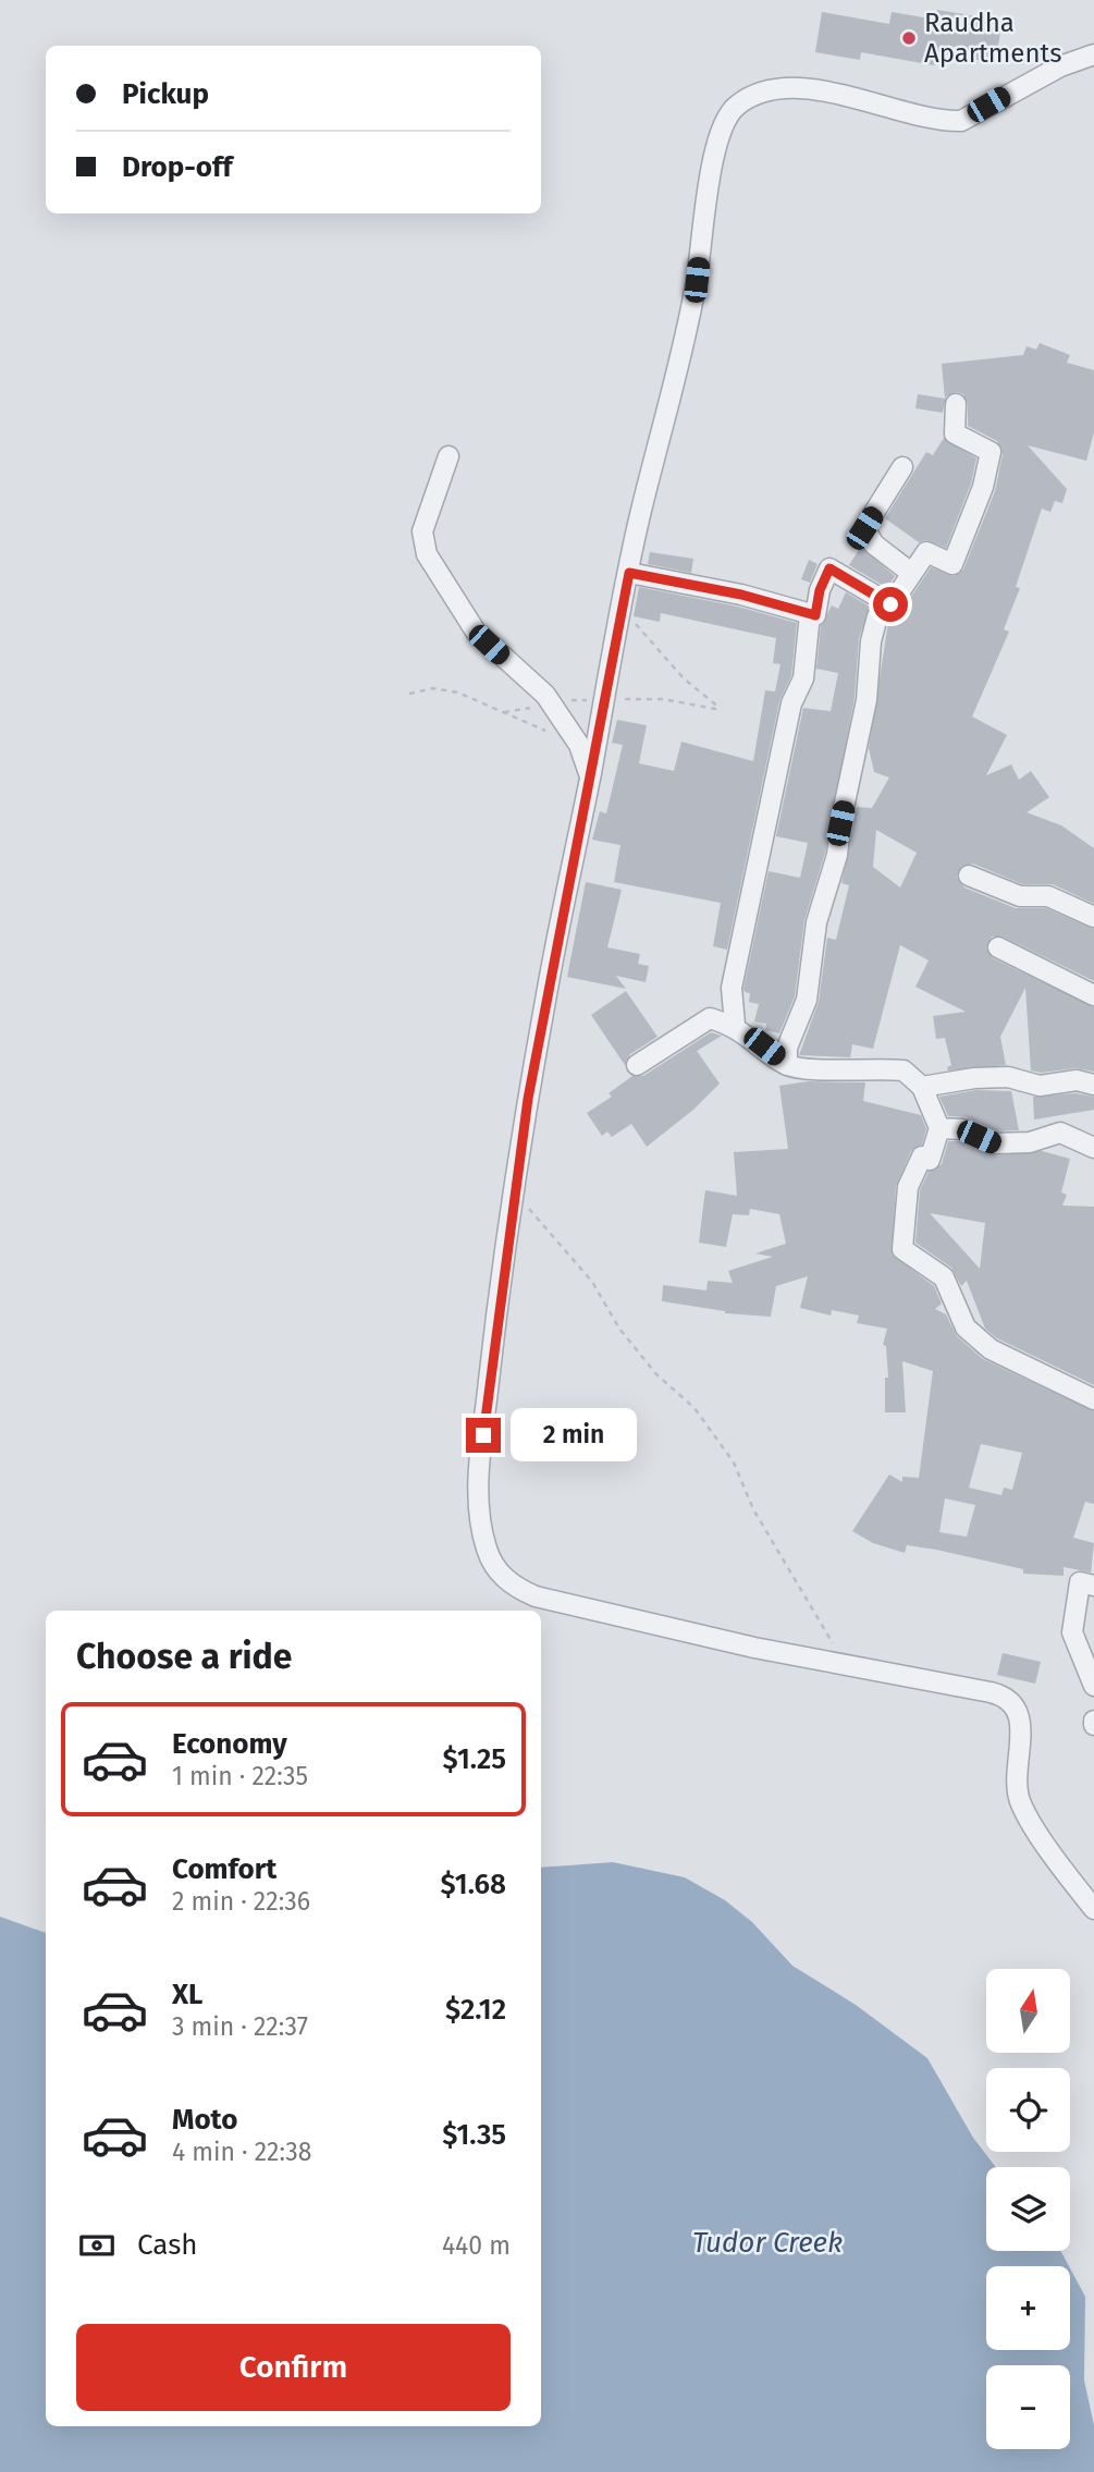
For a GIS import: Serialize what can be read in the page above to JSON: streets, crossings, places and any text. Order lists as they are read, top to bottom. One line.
{"water":["Tudor Creek"],"places":["Raudha Apartments"],"north":"top","page":{"banner":["Pickup","Drop-off"],"bubble":"2 min","heading":"Choose a ride","list":[{"name":"Economy","note":"1 min · 22:35","value":"$1.25"},{"name":"Comfort","note":"2 min · 22:36","value":"$1.68"},{"name":"XL","note":"3 min · 22:37","value":"$2.12"},{"name":"Moto","note":"4 min · 22:38","value":"$1.35"}],"map_buttons":["+","−"],"pay":["Cash","440 m"],"buttons":"Confirm"}}
